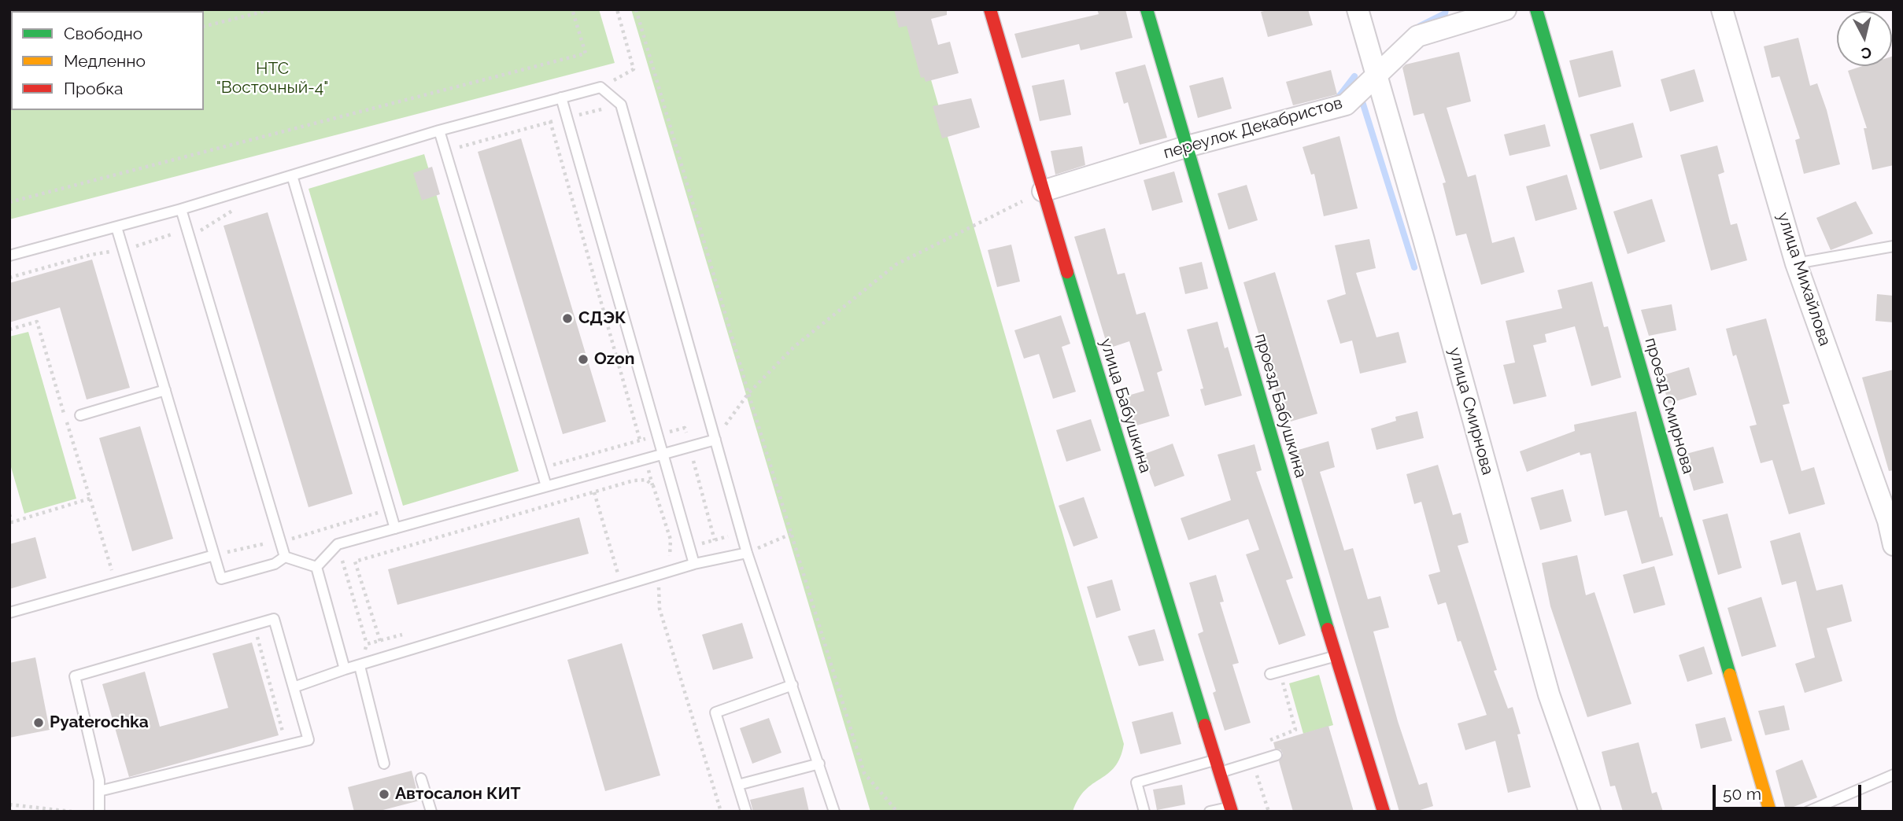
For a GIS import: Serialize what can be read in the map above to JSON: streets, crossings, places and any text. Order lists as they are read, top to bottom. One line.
{"streets":{"street":["переулок Декабристов","улица Михайлова","улица Бабушкина","проезд Бабушкина","проезд Смирнова","улица Смирнова"]},"crossings":[["переулок Декабристов","улица Бабушкина"],["переулок Декабристов","проезд Бабушкина"],["переулок Декабристов","улица Смирнова"]],"parks":["НТС \"Восточный-4\""],"places":["СДЭК","Ozon","Pyaterochka","Автосалон КИТ"],"legend":["Свободно","Медленно","Пробка"],"scale_bar":"50 m","north":"bottom"}
